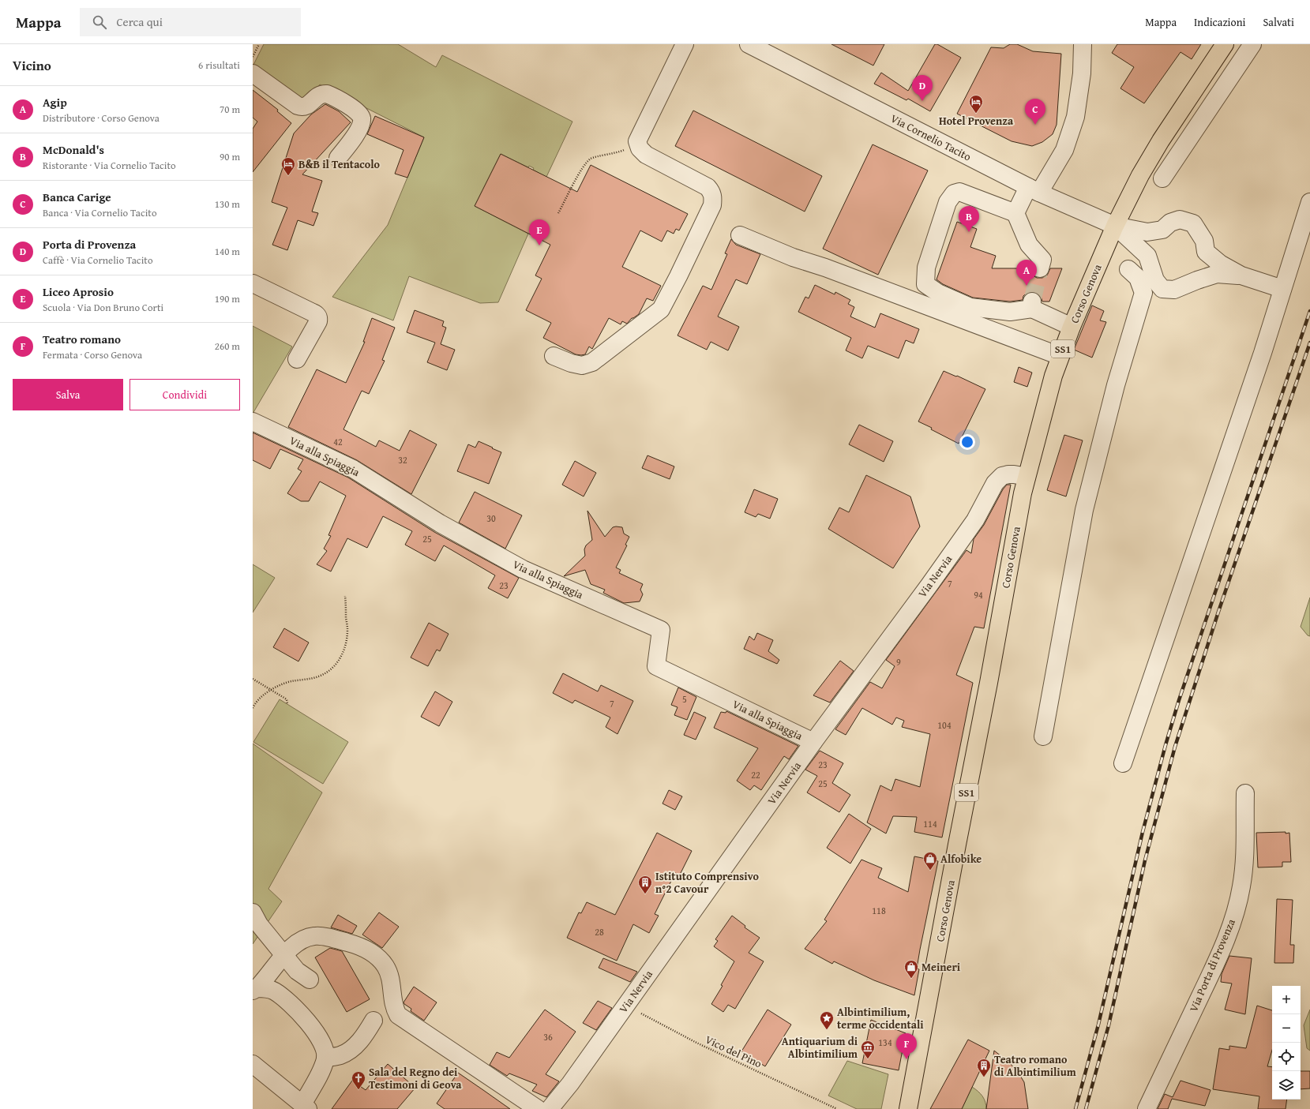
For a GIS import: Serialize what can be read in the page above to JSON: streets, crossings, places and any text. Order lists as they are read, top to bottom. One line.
{"streets":{"main road":["Corso Genova","SS1"],"street":["Via Cornelio Tacito","Via alla Spiaggia","Via Nervia","Via Porta di Provenza"],"path":["Vico del Pino"]},"crossings":[["Via Cornelio Tacito","Corso Genova"],["Corso Genova","Via Nervia"],["Via alla Spiaggia","Via Nervia"],["Via Nervia","Vico del Pino"]],"places":{"hotel":["Hotel Provenza","B&B il Tentacolo"],"shop":["Alfobike","Meineri"],"building":["Istituto Comprensivo n°2 Cavour","Teatro romano di Albintimilium"],"place":["Albintimilium, terme occidentali"],"museum":["Antiquarium di Albintimilium"],"church":["Sala del Regno dei Testimoni di Geova"]},"house_numbers":["42","32","30","25","7","23","94","9","5","7","104","23","22","25","114","118","28","36","134"],"page":{"header":"Mappa","search":"Cerca qui","nav":["Mappa","Indicazioni","Salvati"],"heading":["Vicino","6 risultati"],"pins":["D","C","B","E","A","F"],"list":[{"mark":"A","name":"Agip","note":"Distributore · Corso Genova","value":"70 m"},{"mark":"B","name":"McDonald's","note":"Ristorante · Via Cornelio Tacito","value":"90 m"},{"mark":"C","name":"Banca Carige","note":"Banca · Via Cornelio Tacito","value":"130 m"},{"mark":"D","name":"Porta di Provenza","note":"Caffè · Via Cornelio Tacito","value":"140 m"},{"mark":"E","name":"Liceo Aprosio","note":"Scuola · Via Don Bruno Corti","value":"190 m"},{"mark":"F","name":"Teatro romano","note":"Fermata · Corso Genova","value":"260 m"}],"buttons":["Salva","Condividi"],"map_buttons":["+","−"]}}
